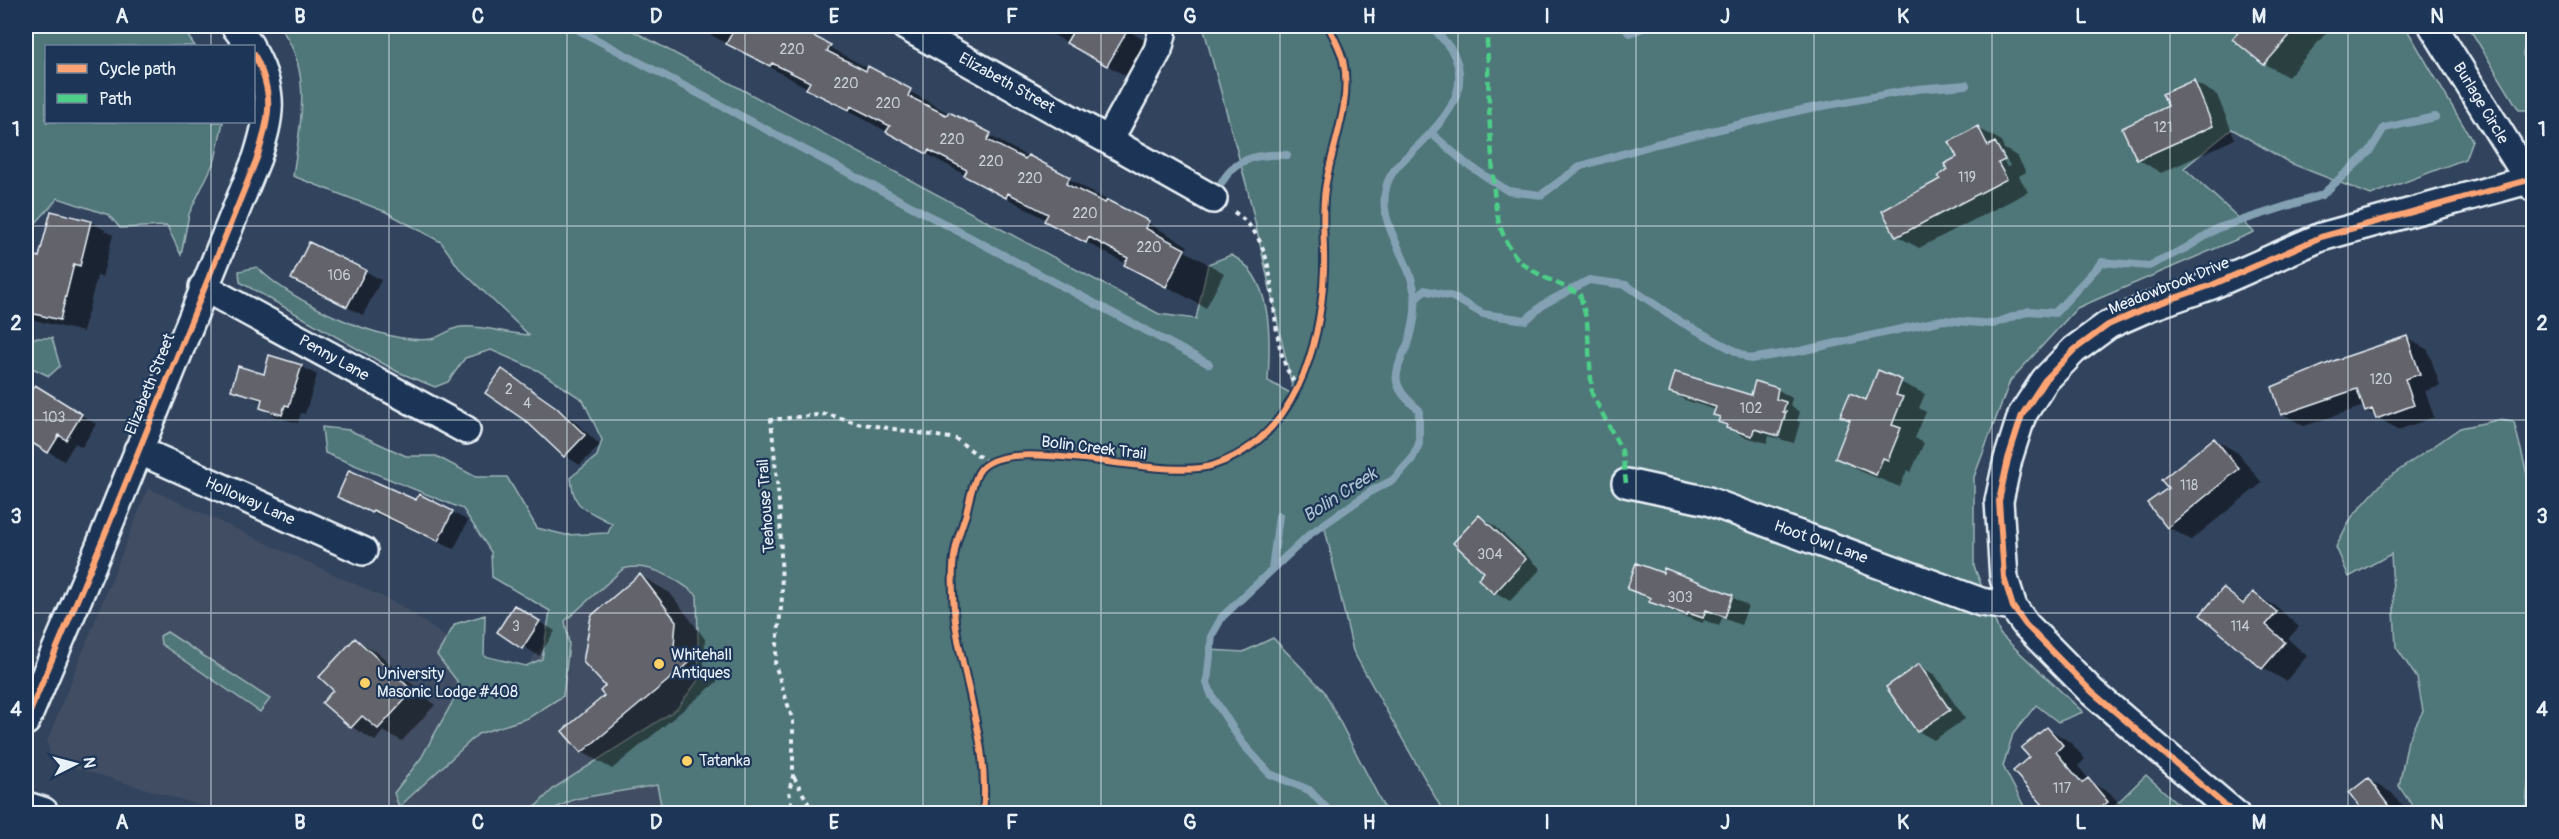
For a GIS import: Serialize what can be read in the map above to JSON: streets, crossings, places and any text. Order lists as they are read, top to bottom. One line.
{"streets":{"street":["Elizabeth Street","Burlage Circle","Meadowbrook Drive","Penny Lane","Holloway Lane","Hoot Owl Lane"],"path":["Teahouse Trail"],"cycle path":["Bolin Creek Trail"]},"crossings":[["Elizabeth Street","Penny Lane"],["Elizabeth Street","Holloway Lane"],["Burlage Circle","Meadowbrook Drive"],["Meadowbrook Drive","Hoot Owl Lane"]],"water":["Bolin Creek"],"places":["Whitehall Antiques","University Masonic Lodge #408","Tatanka"],"house_numbers":["220","220","220","121","220","220","119","220","220","220","106","120","2","4","102","103","118","304","303","3","114","117"],"legend":["Cycle path","Path"],"north":"right","grid":{"columns":["A","B","C","D","E","F","G","H","I","J","K","L","M","N"],"rows":["1","2","3","4"]}}
